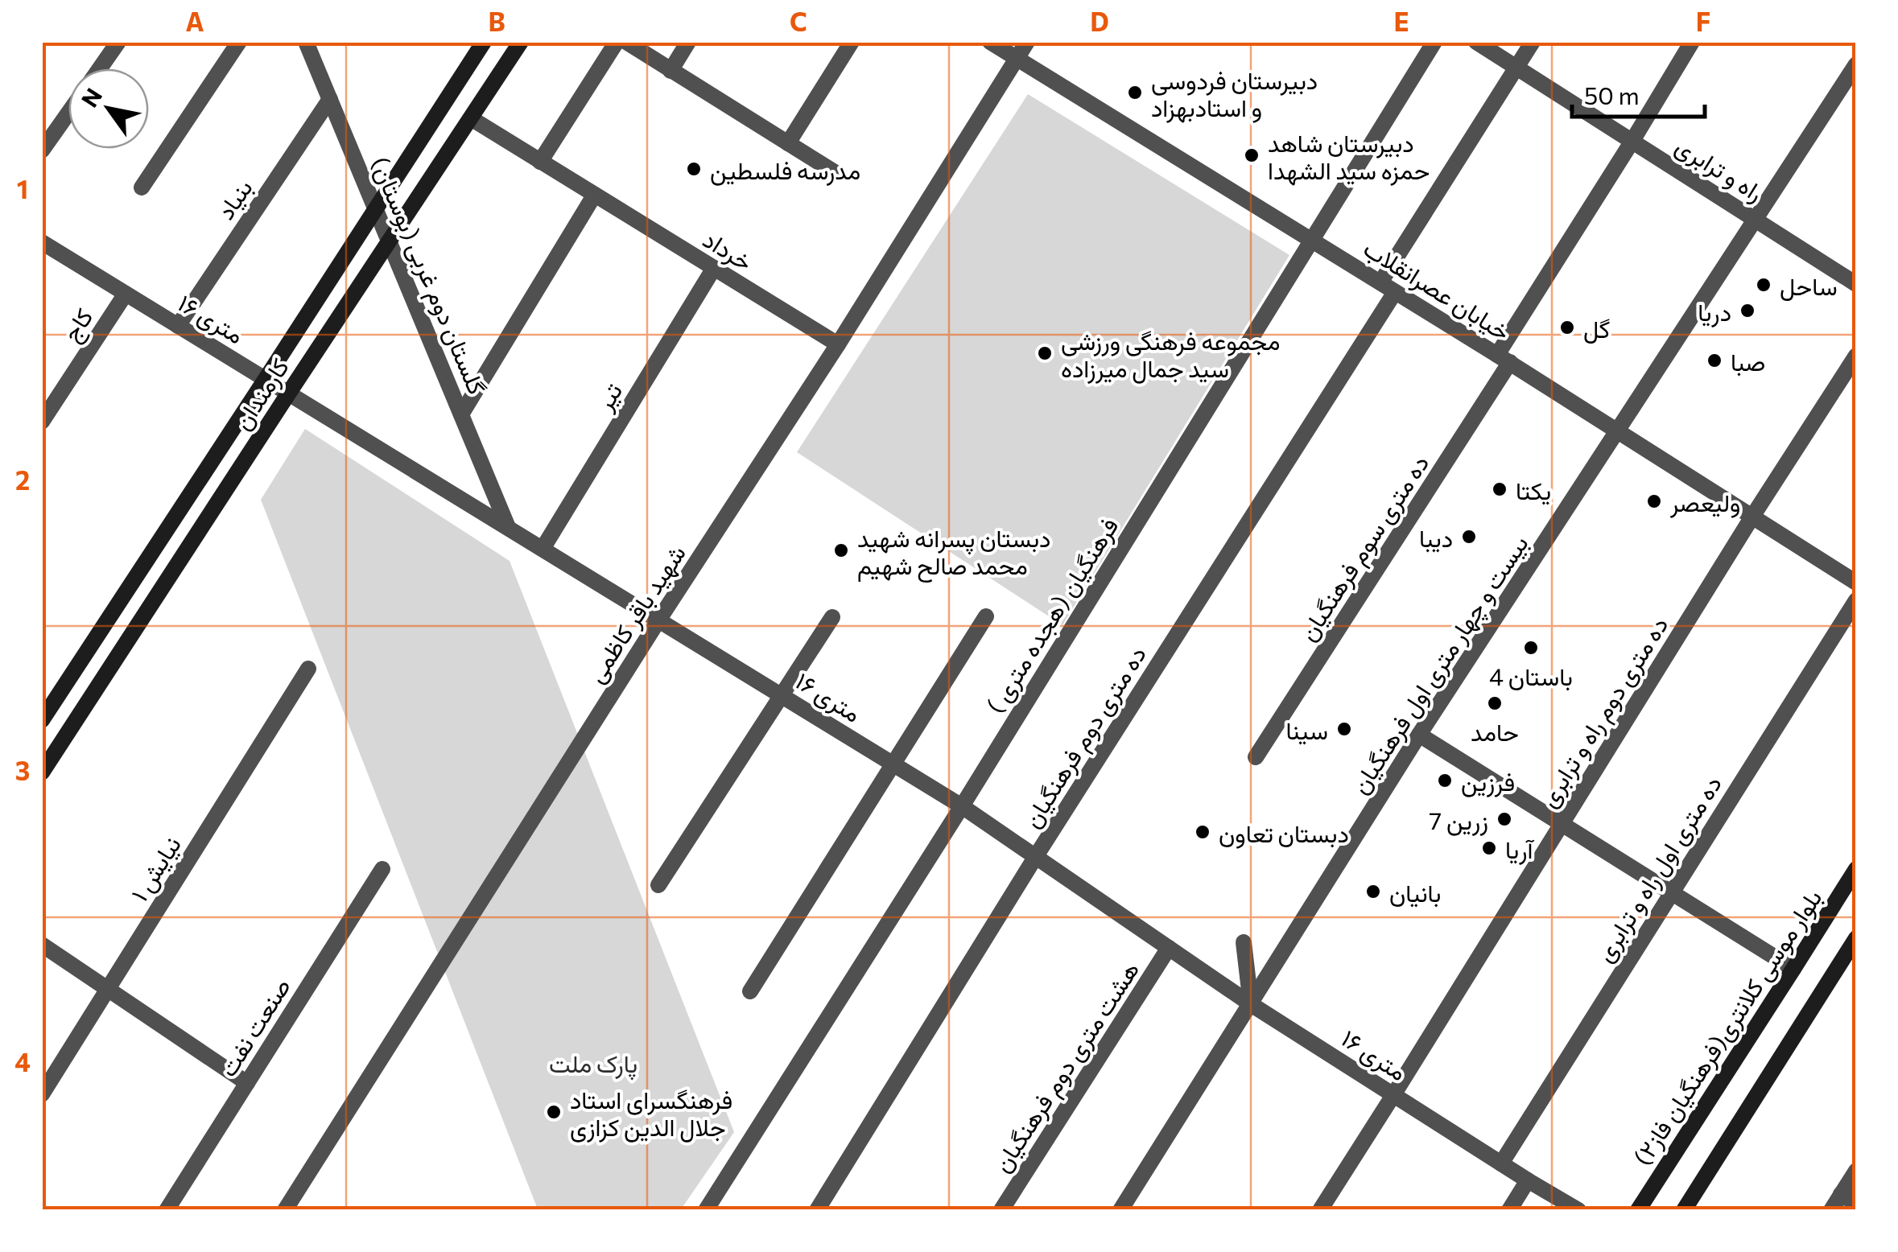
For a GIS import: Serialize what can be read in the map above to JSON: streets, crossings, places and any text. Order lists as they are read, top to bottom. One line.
{"streets":{"main road":["کارمندان","بلوار موسی کلانتری(فرهنگیان فاز۲)"],"street":["راه و ترابری","بنیاد","خرداد","گلستان دوم غربی (بوستان)","خیابان عصرانقلاب","۱۶ متری","کاج","تیر","ده متری سوم فرهنگیان","شهید باقر کاظمی","فرهنگیان (هجده متری )","بیست و چهار متری اول فرهنگیان","ده متری دوم راه و ترابری","ده متری دوم فرهنگیان","نیایش ۱","ده متری اول راه و ترابری","صنعت نفت","هشت متری دوم فرهنگیان"]},"crossings":[["راه و ترابری","ده متری سوم فرهنگیان"],["راه و ترابری","بیست و چهار متری اول فرهنگیان"],["راه و ترابری","ده متری دوم فرهنگیان"],["بنیاد","گلستان دوم غربی (بوستان)"],["بنیاد","۱۶ متری"],["خرداد","کارمندان"],["خرداد","تیر"],["خرداد","شهید باقر کاظمی"],["گلستان دوم غربی (بوستان)","۱۶ متری"],["گلستان دوم غربی (بوستان)","کارمندان"],["خیابان عصرانقلاب","ده متری سوم فرهنگیان"],["خیابان عصرانقلاب","شهید باقر کاظمی"],["خیابان عصرانقلاب","فرهنگیان (هجده متری )"],["خیابان عصرانقلاب","بیست و چهار متری اول فرهنگیان"],["خیابان عصرانقلاب","ده متری دوم راه و ترابری"],["خیابان عصرانقلاب","ده متری دوم فرهنگیان"],["۱۶ متری","کاج"],["۱۶ متری","کارمندان"],["۱۶ متری","تیر"],["۱۶ متری","شهید باقر کاظمی"],["۱۶ متری","فرهنگیان (هجده متری )"],["۱۶ متری","بیست و چهار متری اول فرهنگیان"],["۱۶ متری","ده متری دوم راه و ترابری"],["۱۶ متری","ده متری دوم فرهنگیان"],["۱۶ متری","ده متری اول راه و ترابری"],["۱۶ متری","هشت متری دوم فرهنگیان"]],"parks":["پارک ملت"],"places":["دبیرستان فردوسی و استادبهزاد","دبیرستان شاهد حمزه سید الشهدا","مدرسه فلسطین","ساحل","دریا","گل","مجموعه فرهنگی ورزشی سید جمال میرزاده","صبا","یکتا","ولیعصر","دیبا","دبستان پسرانه شهید محمد صالح شهیم","باستان 4","حامد","سینا","فرزین","زرین 7","دبستان تعاون","آریا","بانیان","فرهنگسرای استاد جلال الدین کزازی"],"scale_bar":"50 m","north":"top left","grid":{"columns":["A","B","C","D","E","F"],"rows":["1","2","3","4"]}}
